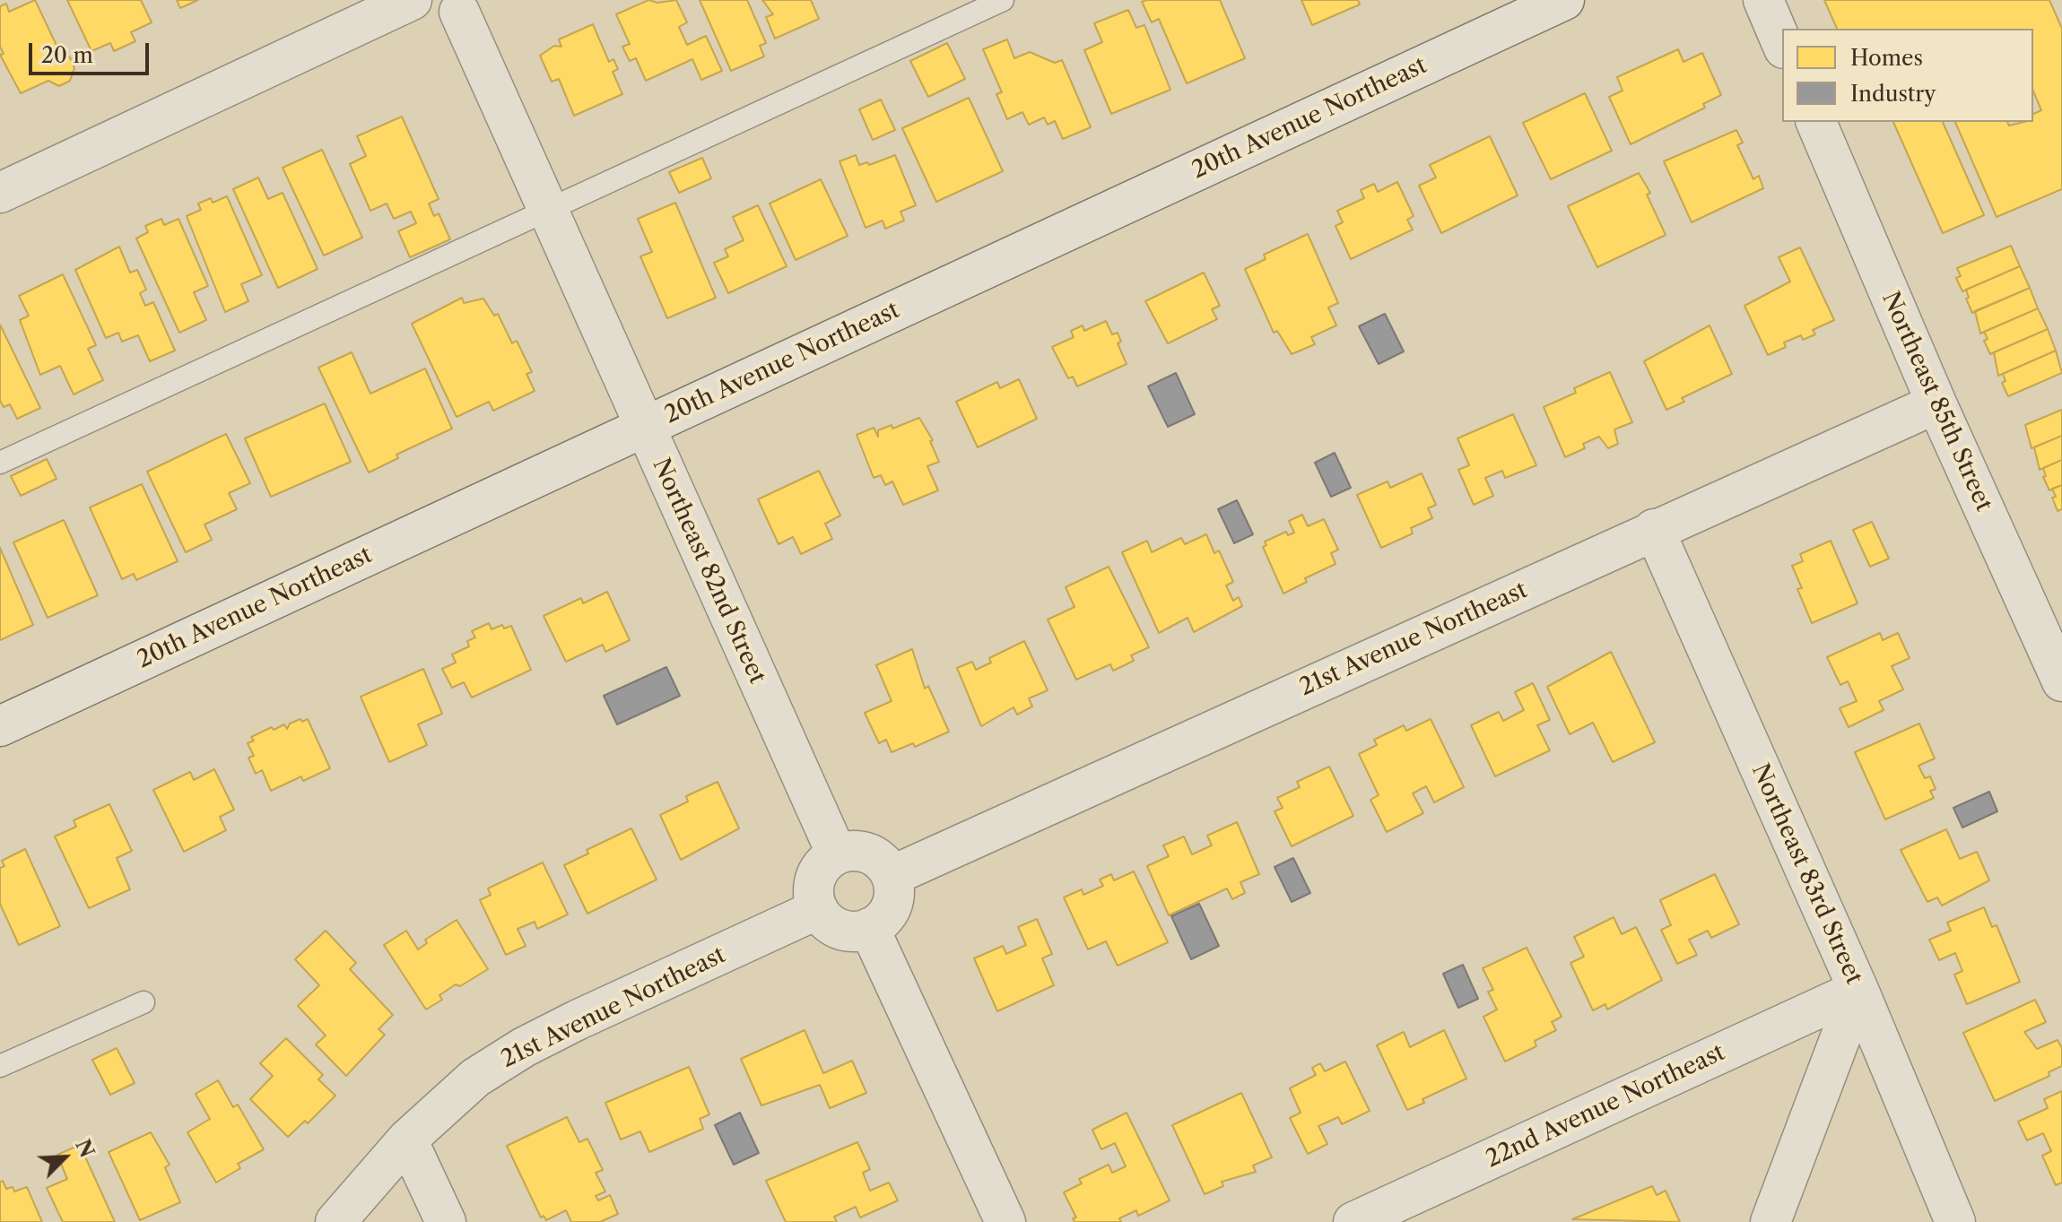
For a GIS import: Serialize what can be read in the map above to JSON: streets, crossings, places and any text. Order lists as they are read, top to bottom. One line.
{"streets":{"street":["20th Avenue Northeast","Northeast 85th Street","Northeast 82nd Street","21st Avenue Northeast","Northeast 83rd Street","22nd Avenue Northeast"]},"crossings":[["20th Avenue Northeast","Northeast 82nd Street"],["Northeast 85th Street","21st Avenue Northeast"],["Northeast 82nd Street","21st Avenue Northeast"],["21st Avenue Northeast","Northeast 83rd Street"],["Northeast 83rd Street","22nd Avenue Northeast"]],"legend":["Homes","Industry"],"scale_bar":"20 m","north":"top right"}
